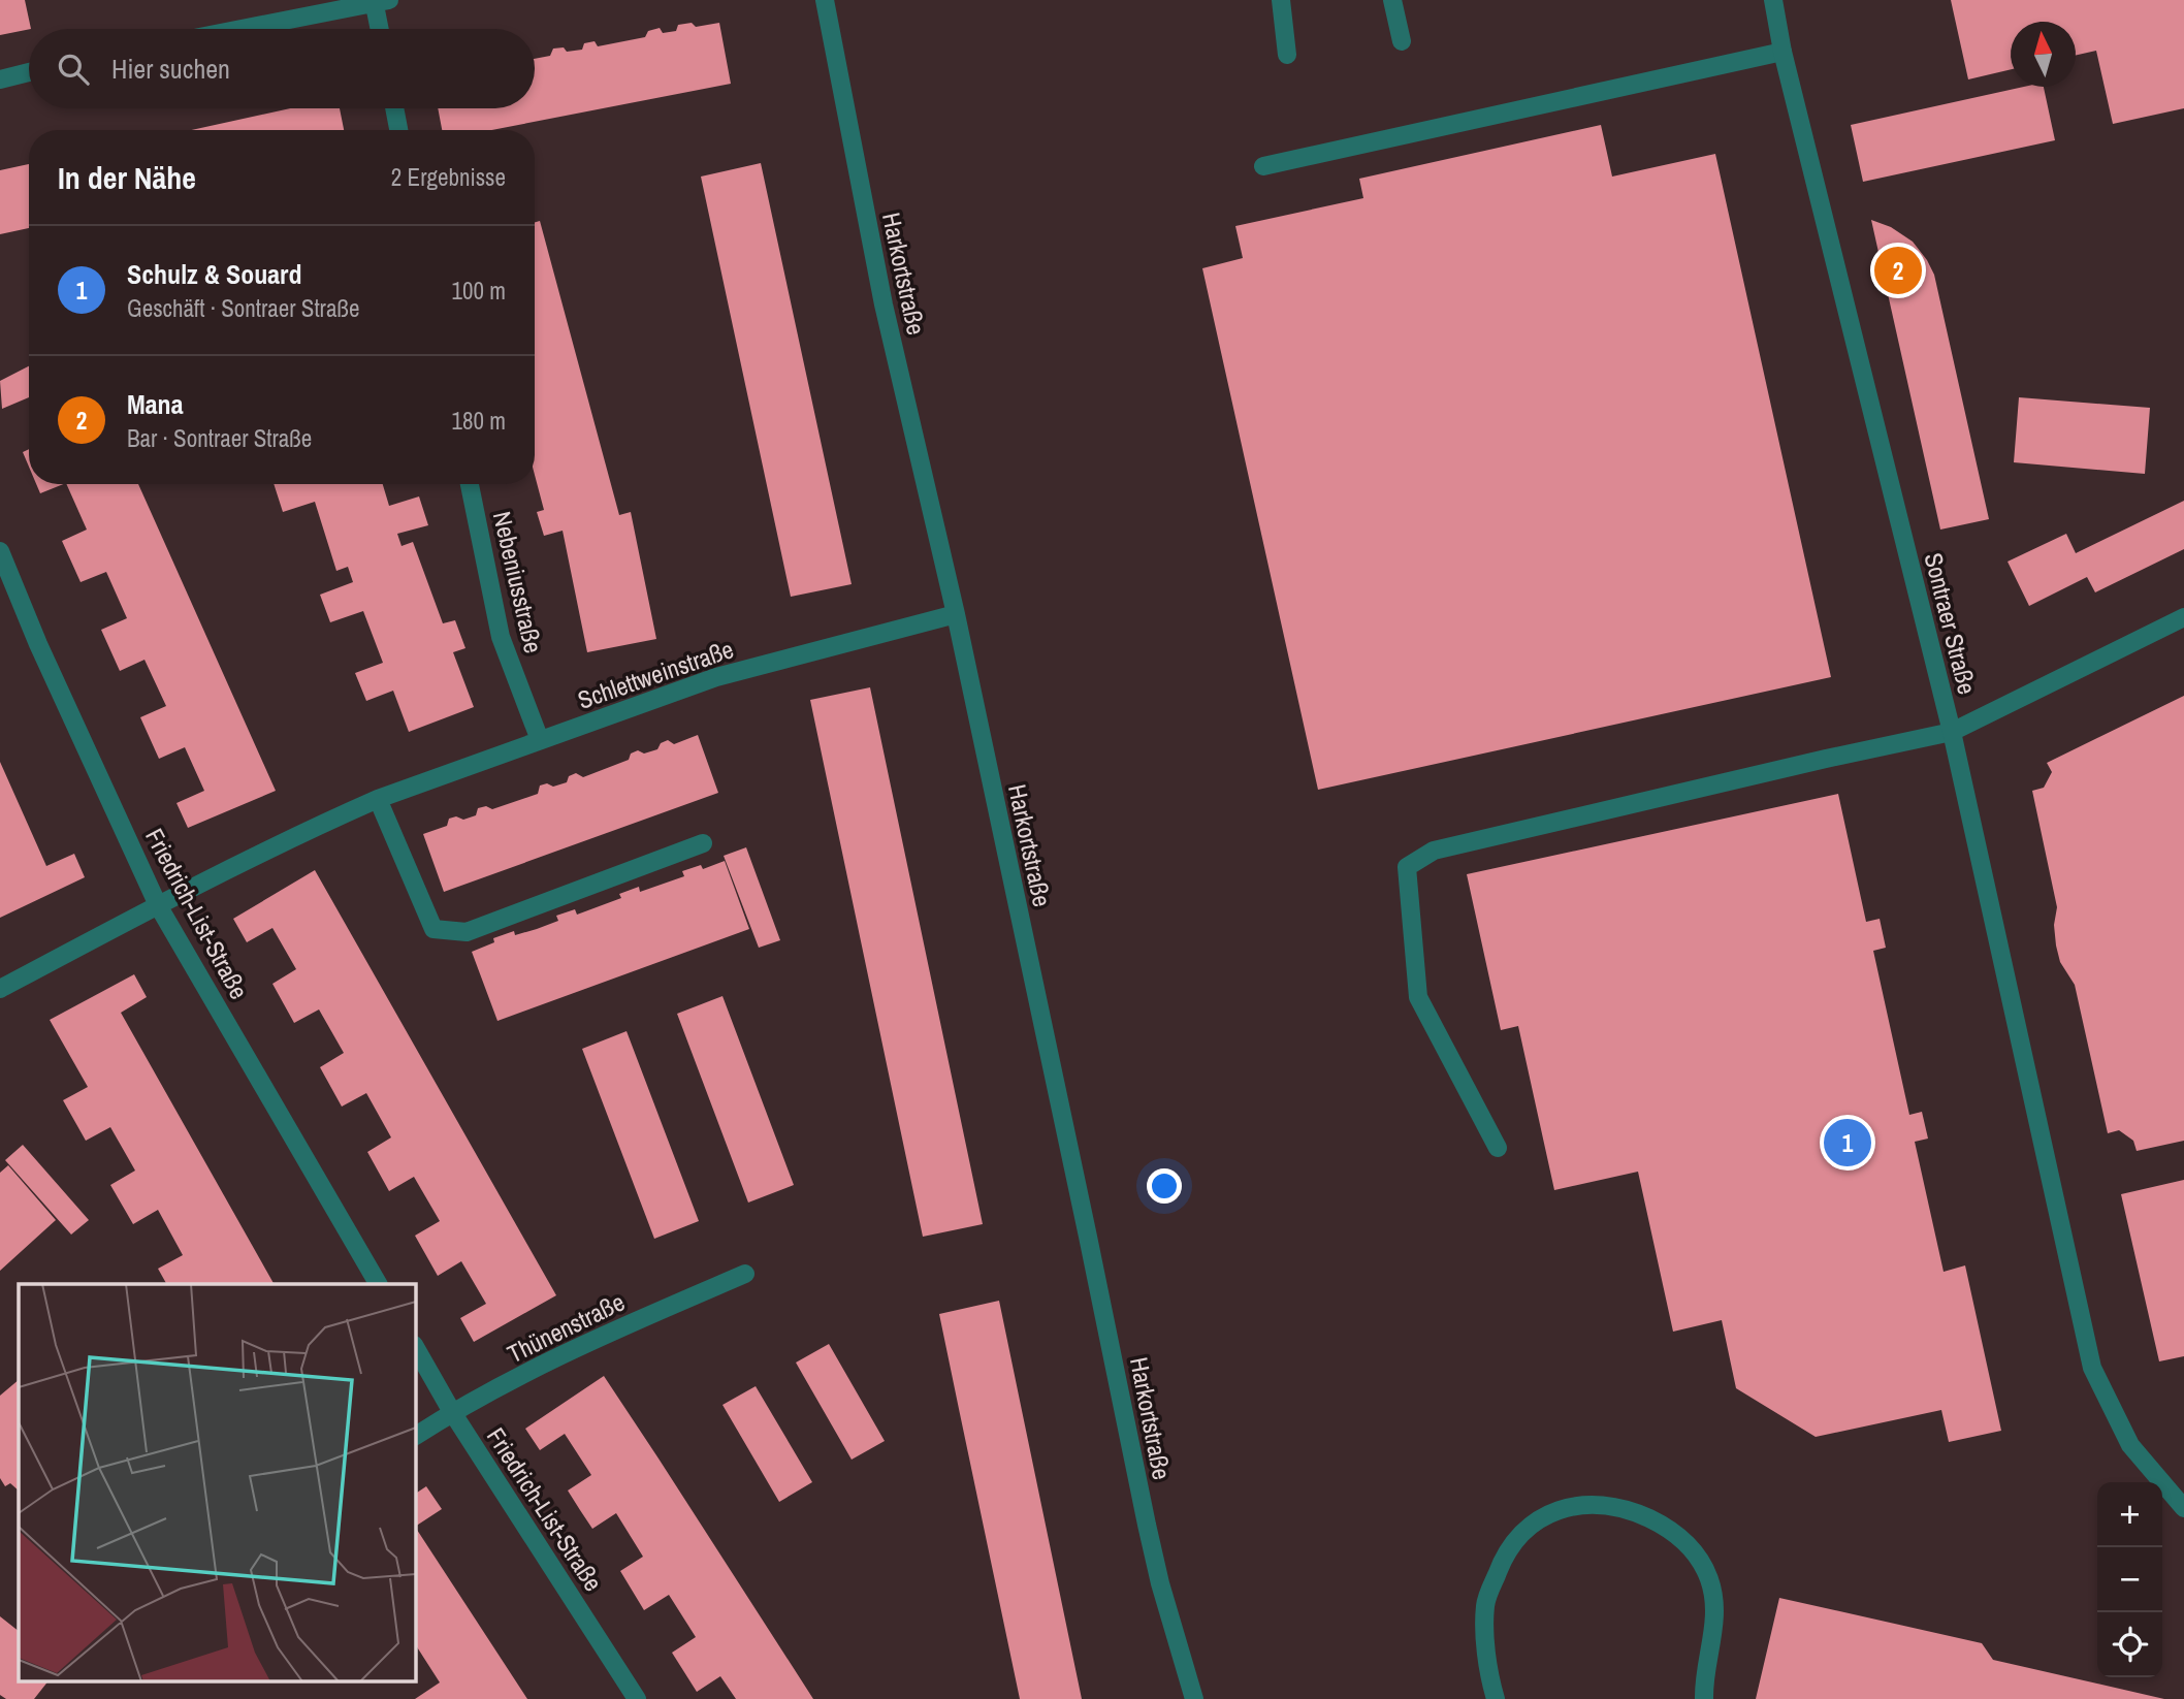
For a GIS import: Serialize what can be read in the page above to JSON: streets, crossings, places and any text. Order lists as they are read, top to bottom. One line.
{"streets":{"street":["Harkortstraße","Nebeniusstraße","Sontraer Straße","Schlettweinstraße","Friedrich-List-Straße","Thünenstraße"]},"crossings":[["Harkortstraße","Schlettweinstraße"],["Nebeniusstraße","Schlettweinstraße"],["Schlettweinstraße","Friedrich-List-Straße"],["Friedrich-List-Straße","Thünenstraße"]],"north":"top","page":{"search":"Hier suchen","heading":["In der Nähe","2 Ergebnisse"],"list":[{"mark":"1","name":"Schulz & Souard","note":"Geschäft · Sontraer Straße","value":"100 m"},{"mark":"2","name":"Mana","note":"Bar · Sontraer Straße","value":"180 m"}],"pins":["2","1"],"map_buttons":["+","−"]}}
